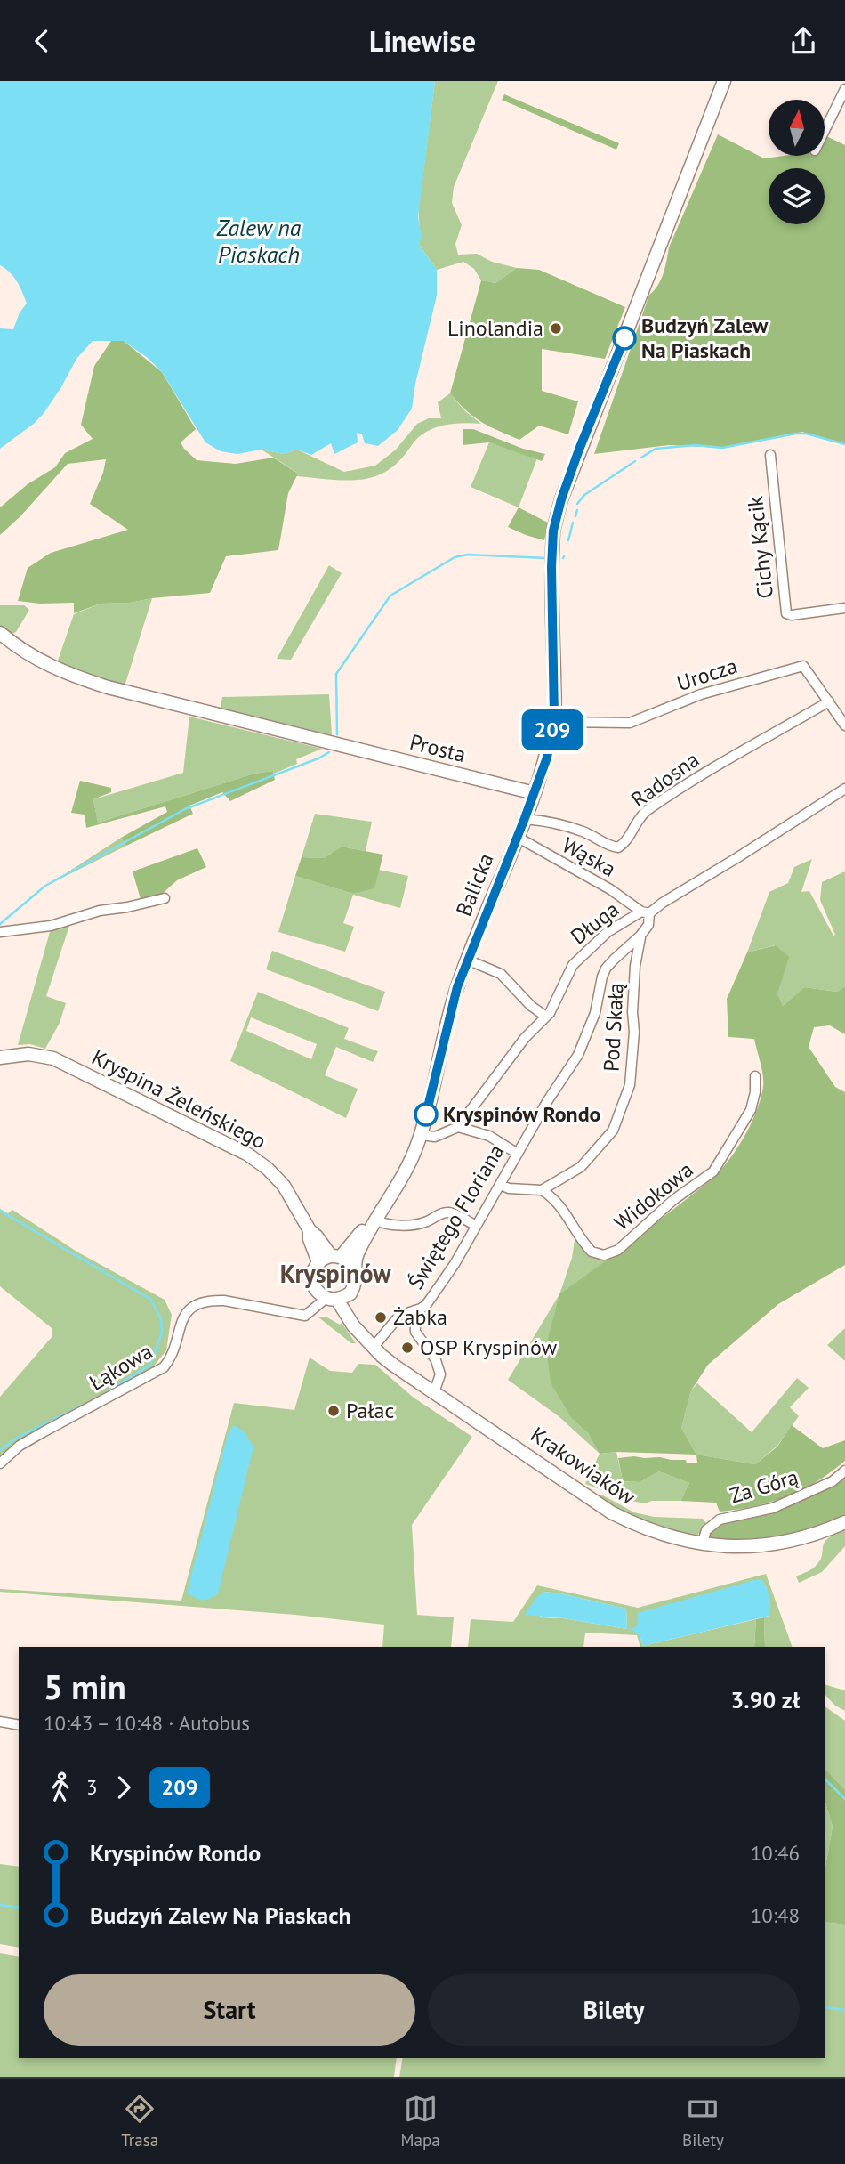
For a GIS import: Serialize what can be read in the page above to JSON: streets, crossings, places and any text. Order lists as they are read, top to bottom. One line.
{"streets":{"main road":["Prosta","Balicka","Kryspina Żeleńskiego","Krakowiaków"],"street":["Cichy Kącik","Urocza","Radosna","Wąska","Długa","Pod Skałą","Widokowa","Świętego Floriana","Łąkowa","Za Górą"]},"crossings":[["Urocza","Radosna"],["Urocza","Balicka"],["Prosta","Balicka"],["Radosna","Balicka"],["Wąska","Balicka"],["Wąska","Długa"],["Wąska","Świętego Floriana"],["Balicka","Kryspina Żeleńskiego"],["Balicka","Łąkowa"],["Balicka","Krakowiaków"],["Długa","Świętego Floriana"],["Pod Skałą","Widokowa"],["Pod Skałą","Świętego Floriana"],["Kryspina Żeleńskiego","Łąkowa"],["Kryspina Żeleńskiego","Krakowiaków"],["Świętego Floriana","Krakowiaków"],["Łąkowa","Krakowiaków"],["Krakowiaków","Za Górą"]],"districts":["Kryspinów"],"water":["Zalew na Piaskach"],"places":["Linolandia","Budzyń Zalew Na Piaskach","Kryspinów Rondo","Żabka","OSP Kryspinów","Pałac"],"lines":["bus line 209"],"north":"top","page":{"header":"Linewise","on_map":"209","heading":["5 min","10:43 – 10:48 · Autobus","3.90 zł"],"legs":["3","209"],"list":[{"name":"Kryspinów Rondo","value":"10:46"},{"name":"Budzyń Zalew Na Piaskach","value":"10:48"}],"buttons":["Start","Bilety"],"tabs":["Trasa","Mapa","Bilety"]}}
